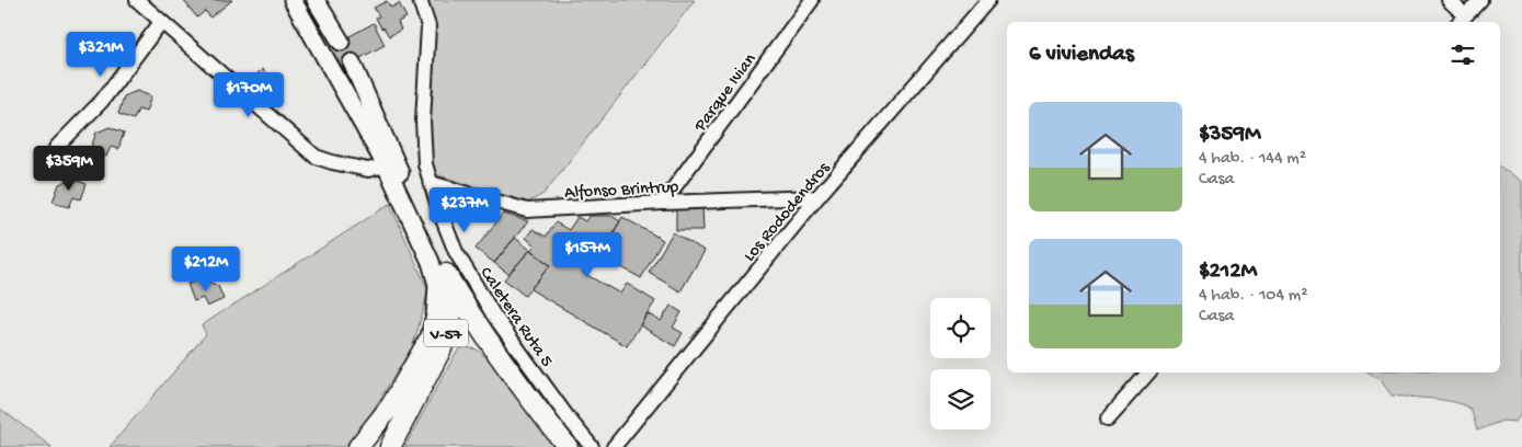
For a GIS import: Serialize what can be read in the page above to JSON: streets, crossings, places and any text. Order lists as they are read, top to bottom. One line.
{"streets":{"highway":["V-57"],"street":["Parque Ivian","Alfonso Brintrup","Los Rododendros","Caletera Ruta 5"]},"crossings":[["Parque Ivian","Alfonso Brintrup"],["Alfonso Brintrup","Los Rododendros"],["Alfonso Brintrup","Caletera Ruta 5"]],"page":{"heading":"6 viviendas","price":["$321M","$170M","$359M","$237M","$157M","$212M"],"list":[{"name":"$359M","note":"4 hab. · 144 m² · Casa"},{"name":"$212M","note":"4 hab. · 104 m² · Casa"}]}}
